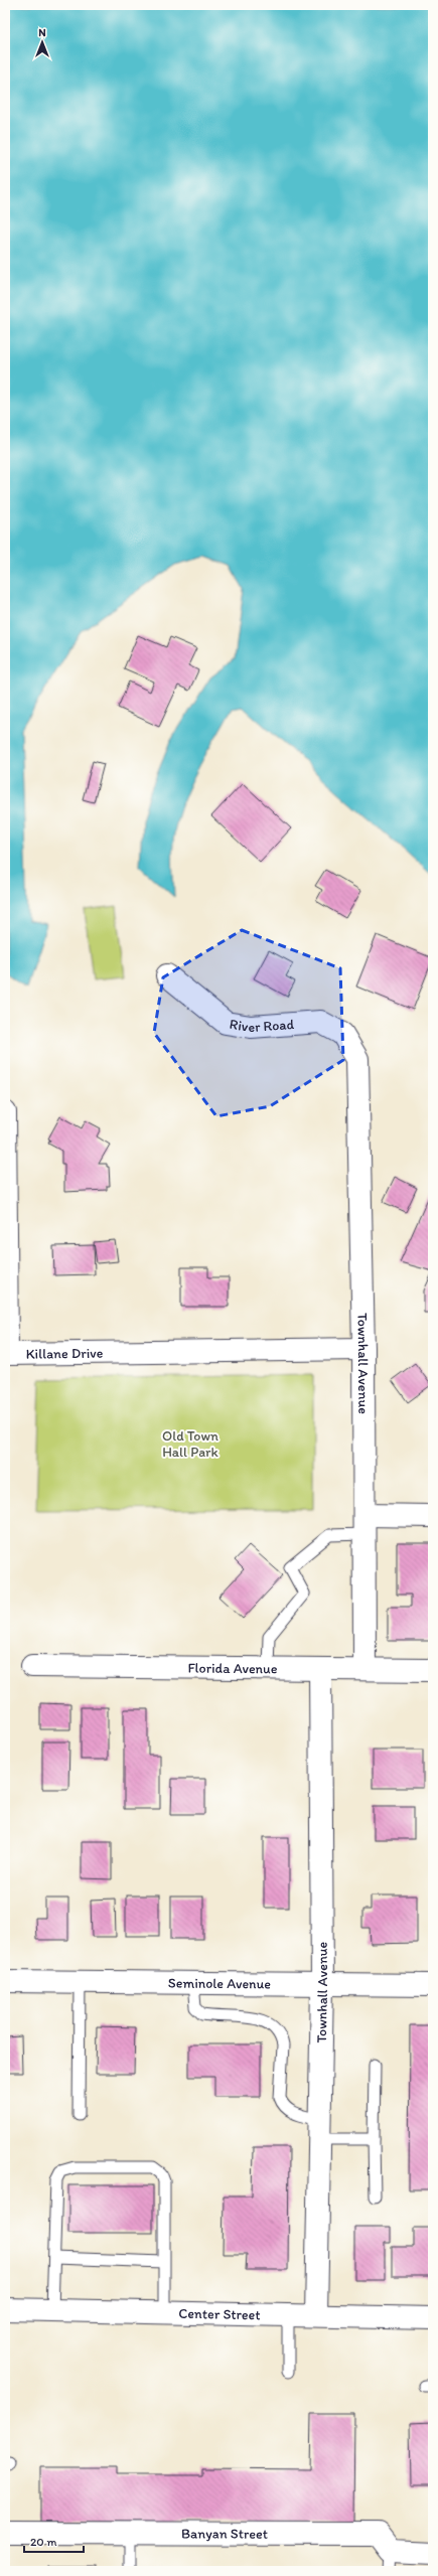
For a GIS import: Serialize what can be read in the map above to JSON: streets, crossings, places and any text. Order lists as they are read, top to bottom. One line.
{"streets":{"street":["River Road","Killane Drive","Townhall Avenue","Florida Avenue","Seminole Avenue","Center Street","Banyan Street"]},"crossings":[["River Road","Townhall Avenue"],["Killane Drive","Townhall Avenue"],["Townhall Avenue","Florida Avenue"],["Townhall Avenue","Seminole Avenue"],["Townhall Avenue","Center Street"]],"parks":["Old Town Hall Park"],"scale_bar":"20 m","north":"top"}
